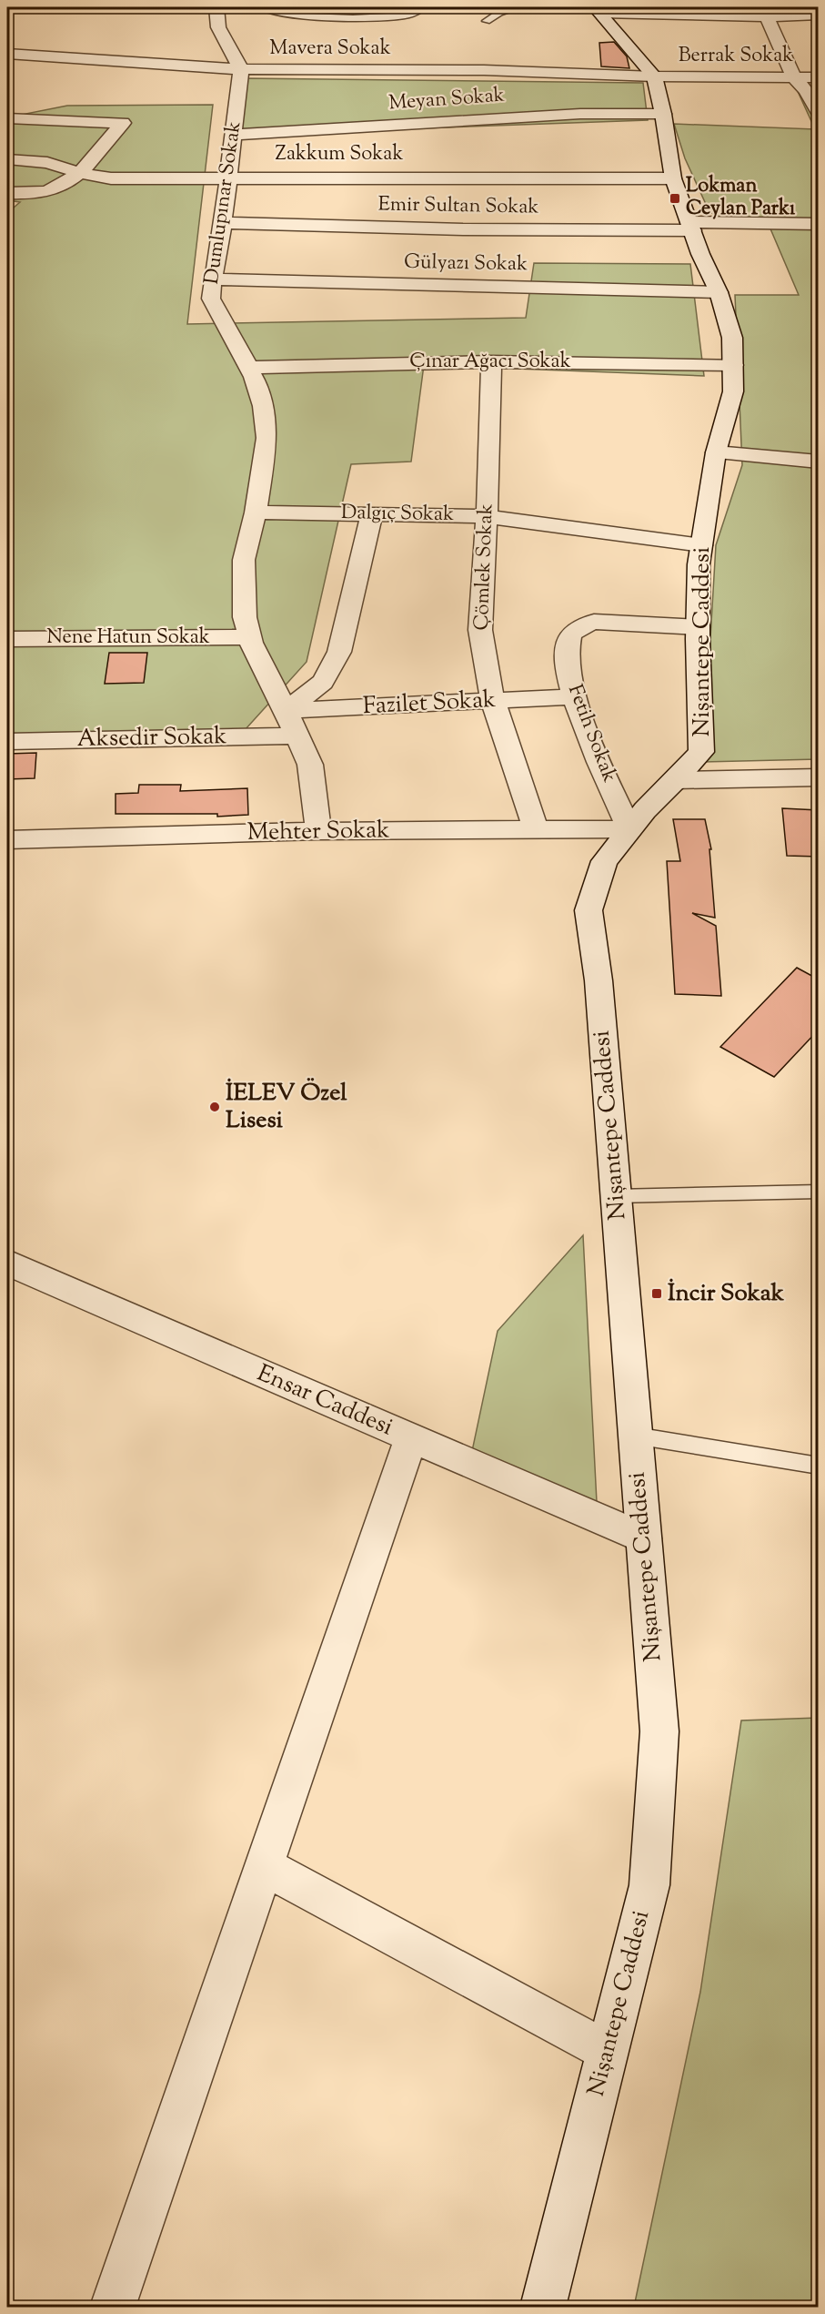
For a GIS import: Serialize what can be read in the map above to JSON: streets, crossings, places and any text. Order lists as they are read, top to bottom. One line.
{"streets":{"street":["Mavera Sokak","Berrak Sokak","Meyan Sokak","Zakkum Sokak","Dumlupınar Sokak","Emir Sultan Sokak","Gülyazı Sokak","Çınar Ağacı Sokak","Dalgıç Sokak","Çömlek Sokak","Nene Hatun Sokak","Nişantepe Caddesi","Fazilet Sokak","Fetih Sokak","Aksedir Sokak","Mehter Sokak","Ensar Caddesi"]},"crossings":[["Mavera Sokak","Berrak Sokak"],["Mavera Sokak","Dumlupınar Sokak"],["Mavera Sokak","Nişantepe Caddesi"],["Berrak Sokak","Nişantepe Caddesi"],["Meyan Sokak","Dumlupınar Sokak"],["Meyan Sokak","Nişantepe Caddesi"],["Zakkum Sokak","Dumlupınar Sokak"],["Zakkum Sokak","Nişantepe Caddesi"],["Dumlupınar Sokak","Emir Sultan Sokak"],["Dumlupınar Sokak","Gülyazı Sokak"],["Dumlupınar Sokak","Çınar Ağacı Sokak"],["Dumlupınar Sokak","Dalgıç Sokak"],["Dumlupınar Sokak","Nene Hatun Sokak"],["Dumlupınar Sokak","Fazilet Sokak"],["Dumlupınar Sokak","Aksedir Sokak"],["Dumlupınar Sokak","Mehter Sokak"],["Emir Sultan Sokak","Nişantepe Caddesi"],["Gülyazı Sokak","Nişantepe Caddesi"],["Çınar Ağacı Sokak","Çömlek Sokak"],["Çınar Ağacı Sokak","Nişantepe Caddesi"],["Dalgıç Sokak","Çömlek Sokak"],["Dalgıç Sokak","Nişantepe Caddesi"],["Çömlek Sokak","Fazilet Sokak"],["Çömlek Sokak","Mehter Sokak"],["Nişantepe Caddesi","Fetih Sokak"],["Nişantepe Caddesi","Mehter Sokak"],["Nişantepe Caddesi","Ensar Caddesi"],["Fazilet Sokak","Fetih Sokak"],["Fetih Sokak","Mehter Sokak"]],"places":{"transit":["Lokman Ceylan Parkı","İncir Sokak"],"other":["İELEV Özel Lisesi"]}}
